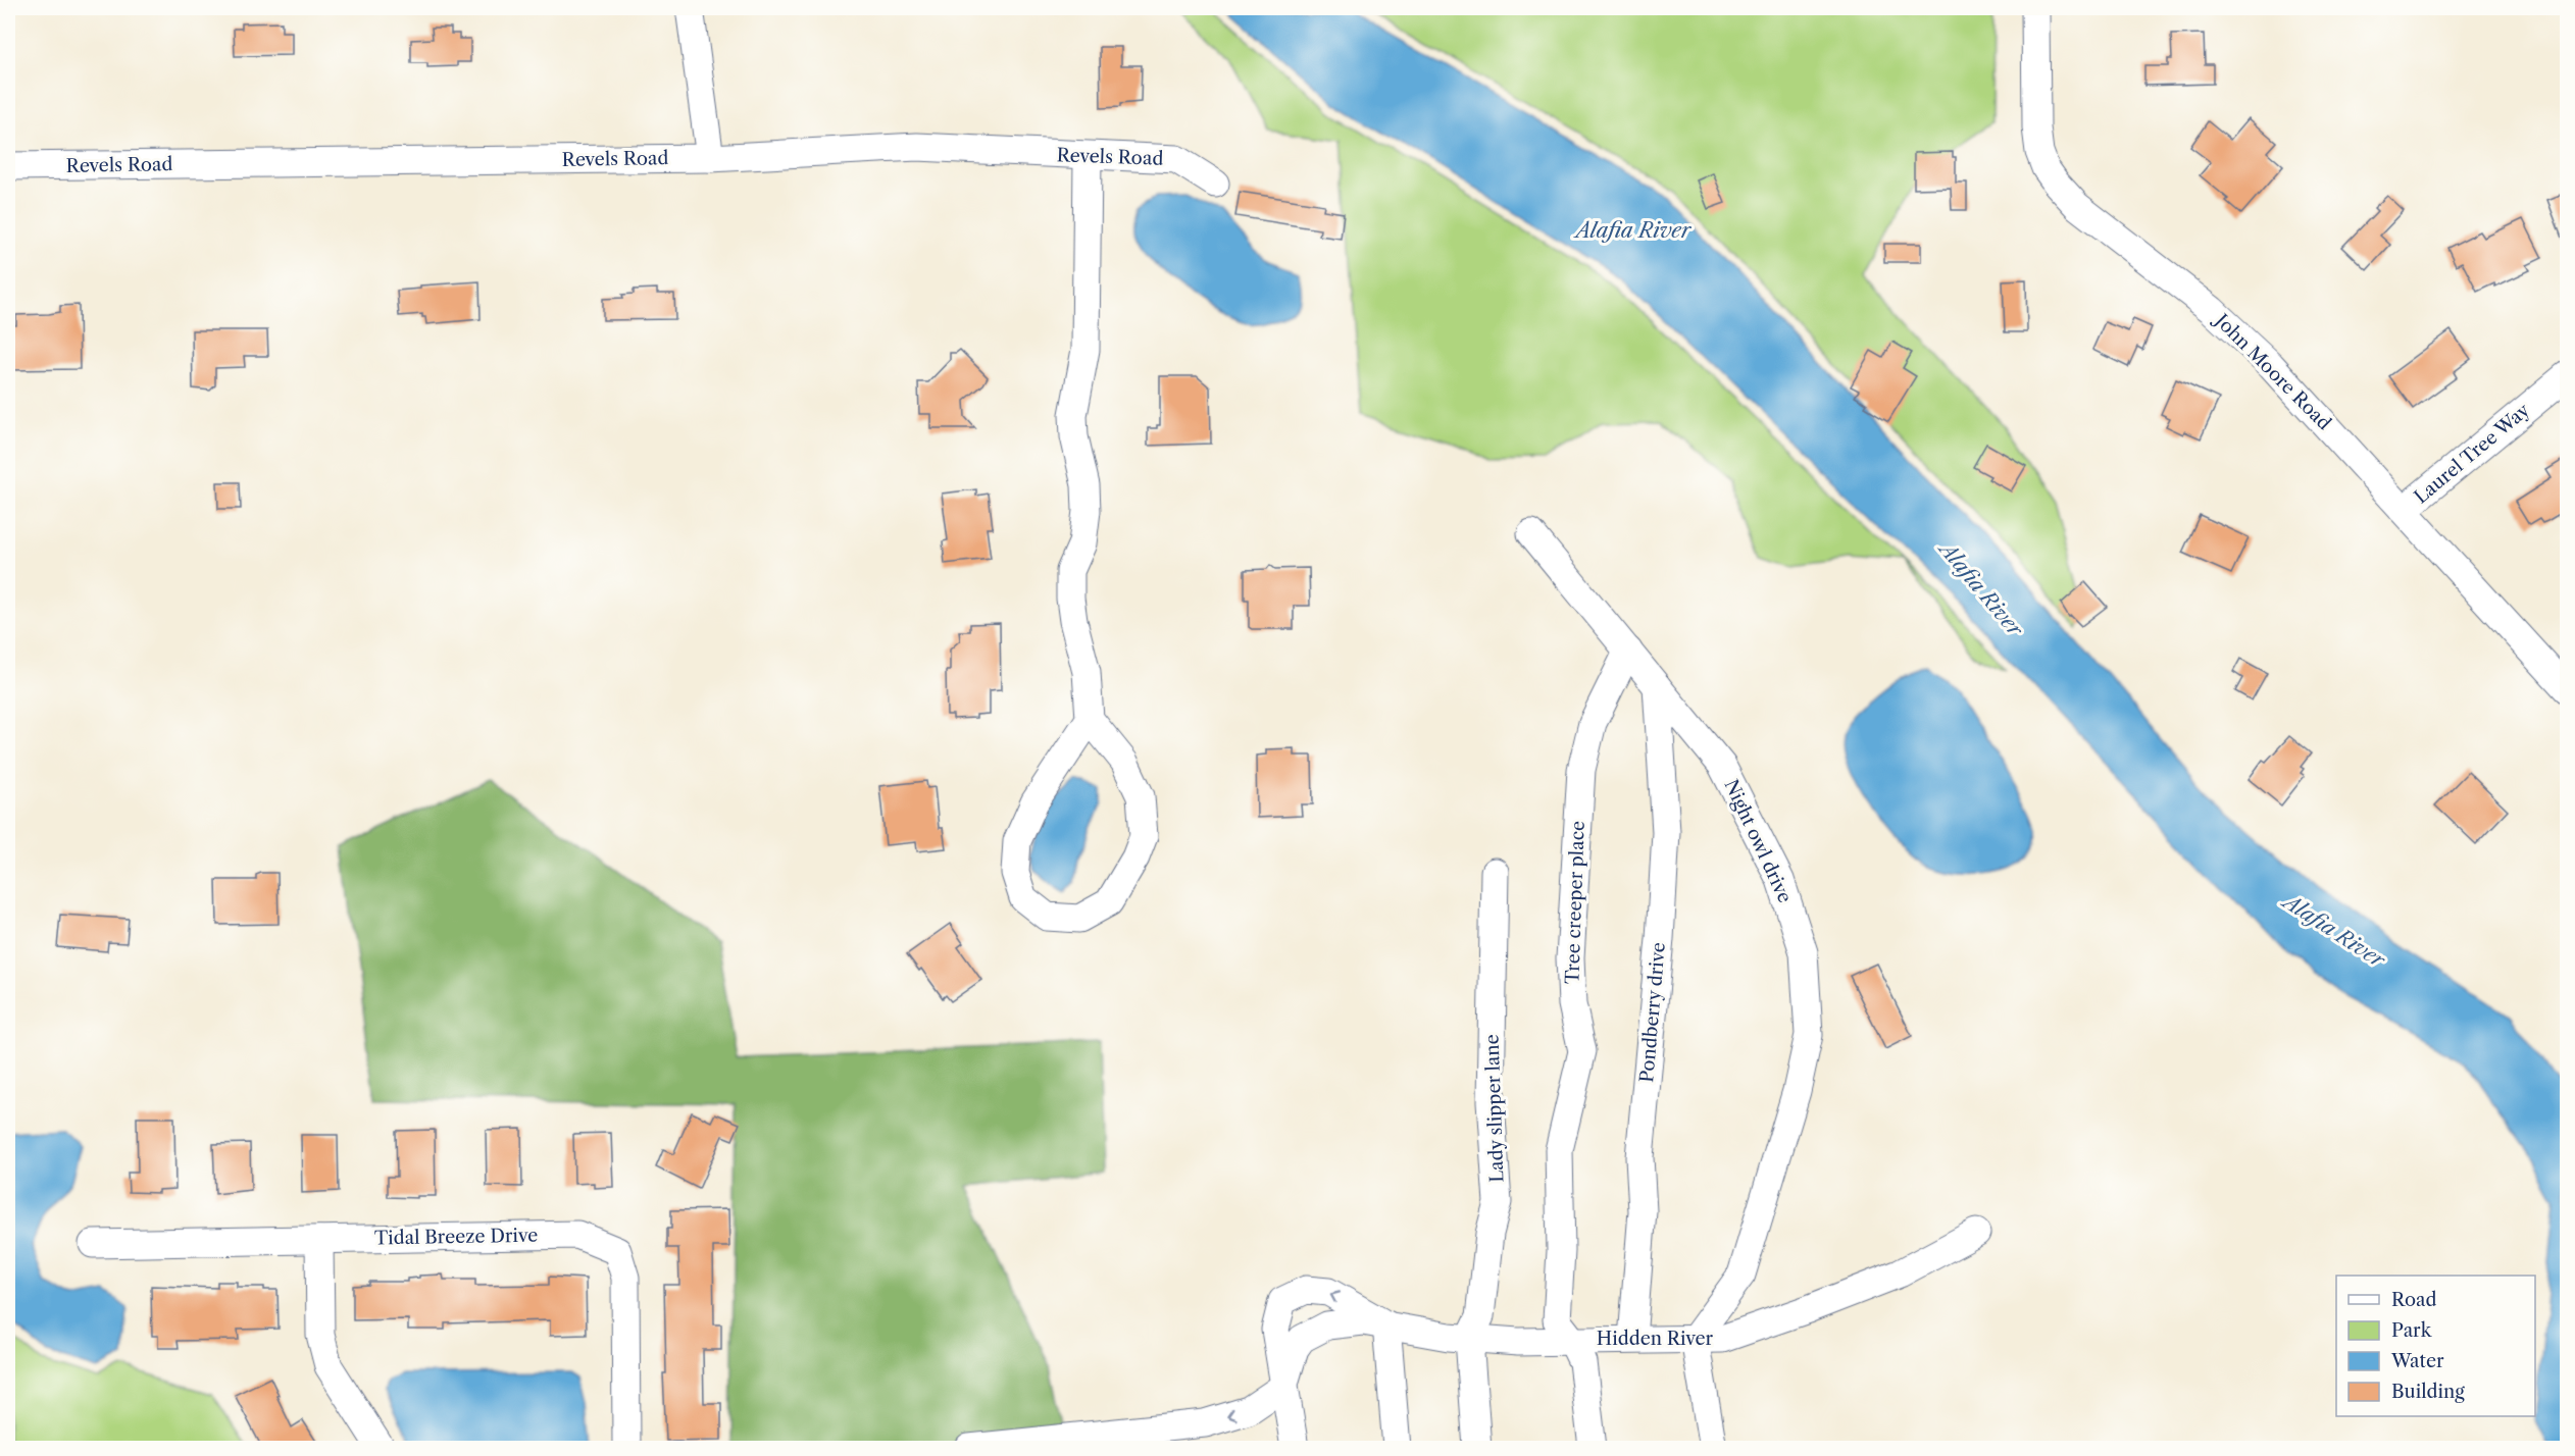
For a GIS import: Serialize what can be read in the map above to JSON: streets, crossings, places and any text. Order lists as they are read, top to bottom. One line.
{"streets":{"street":["Revels Road","John Moore Road","Laurel Tree Way","Night owl drive","Tree creeper place","Pondberry drive","Lady slipper lane","Tidal Breeze Drive","Hidden River"]},"crossings":[["John Moore Road","Laurel Tree Way"],["Night owl drive","Tree creeper place"],["Night owl drive","Pondberry drive"],["Night owl drive","Hidden River"],["Tree creeper place","Hidden River"],["Pondberry drive","Hidden River"],["Lady slipper lane","Hidden River"]],"water":["Alafia River"],"legend":["Road","Park","Water","Building"]}
